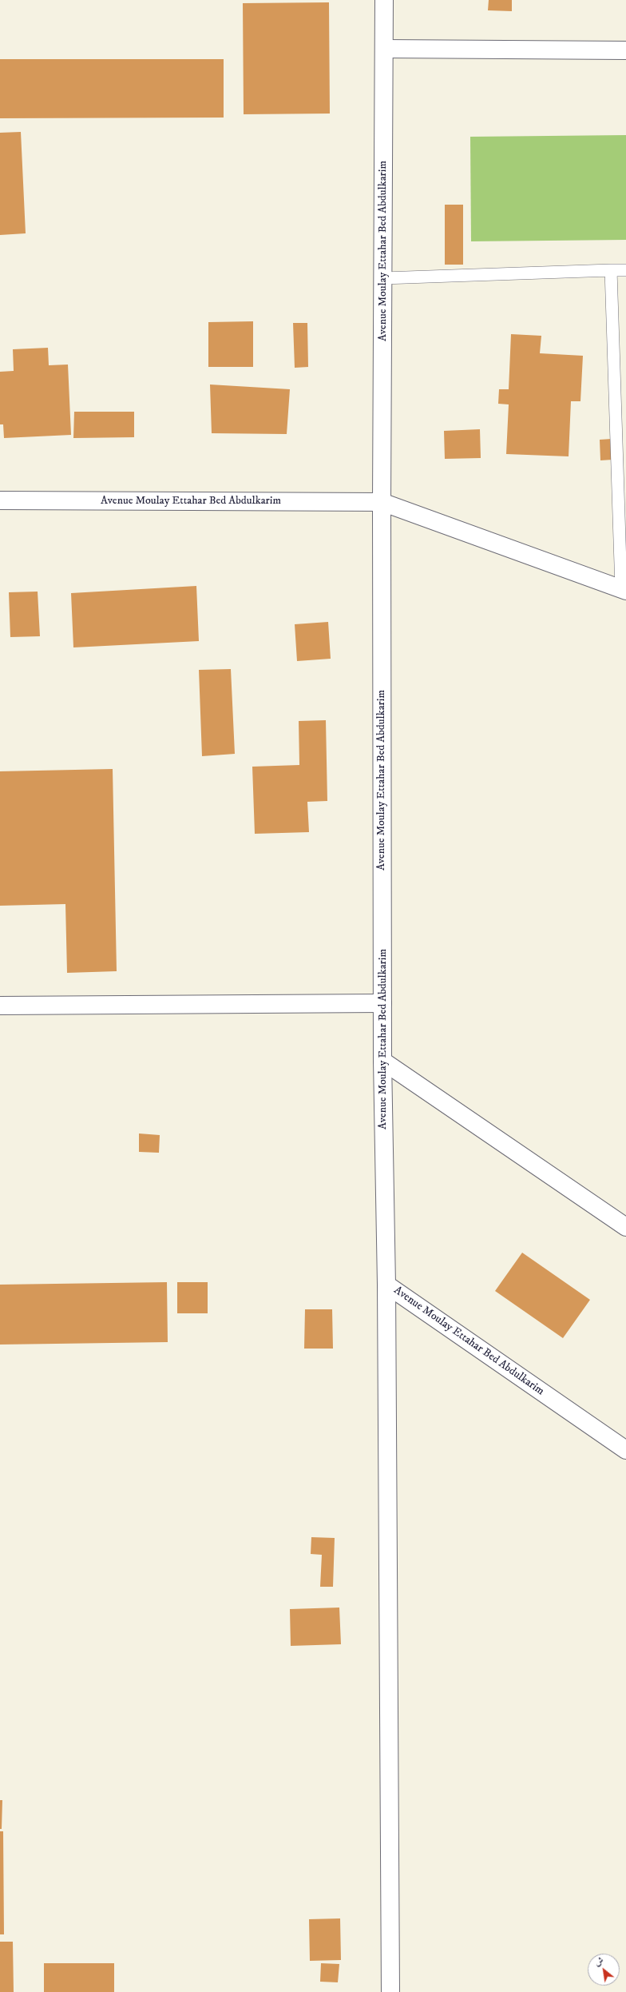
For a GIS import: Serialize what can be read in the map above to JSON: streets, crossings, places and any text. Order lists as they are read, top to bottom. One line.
{"streets":{"street":["Avenue Moulay Ettahar Bed Abdulkarim"]},"north":"top left"}
